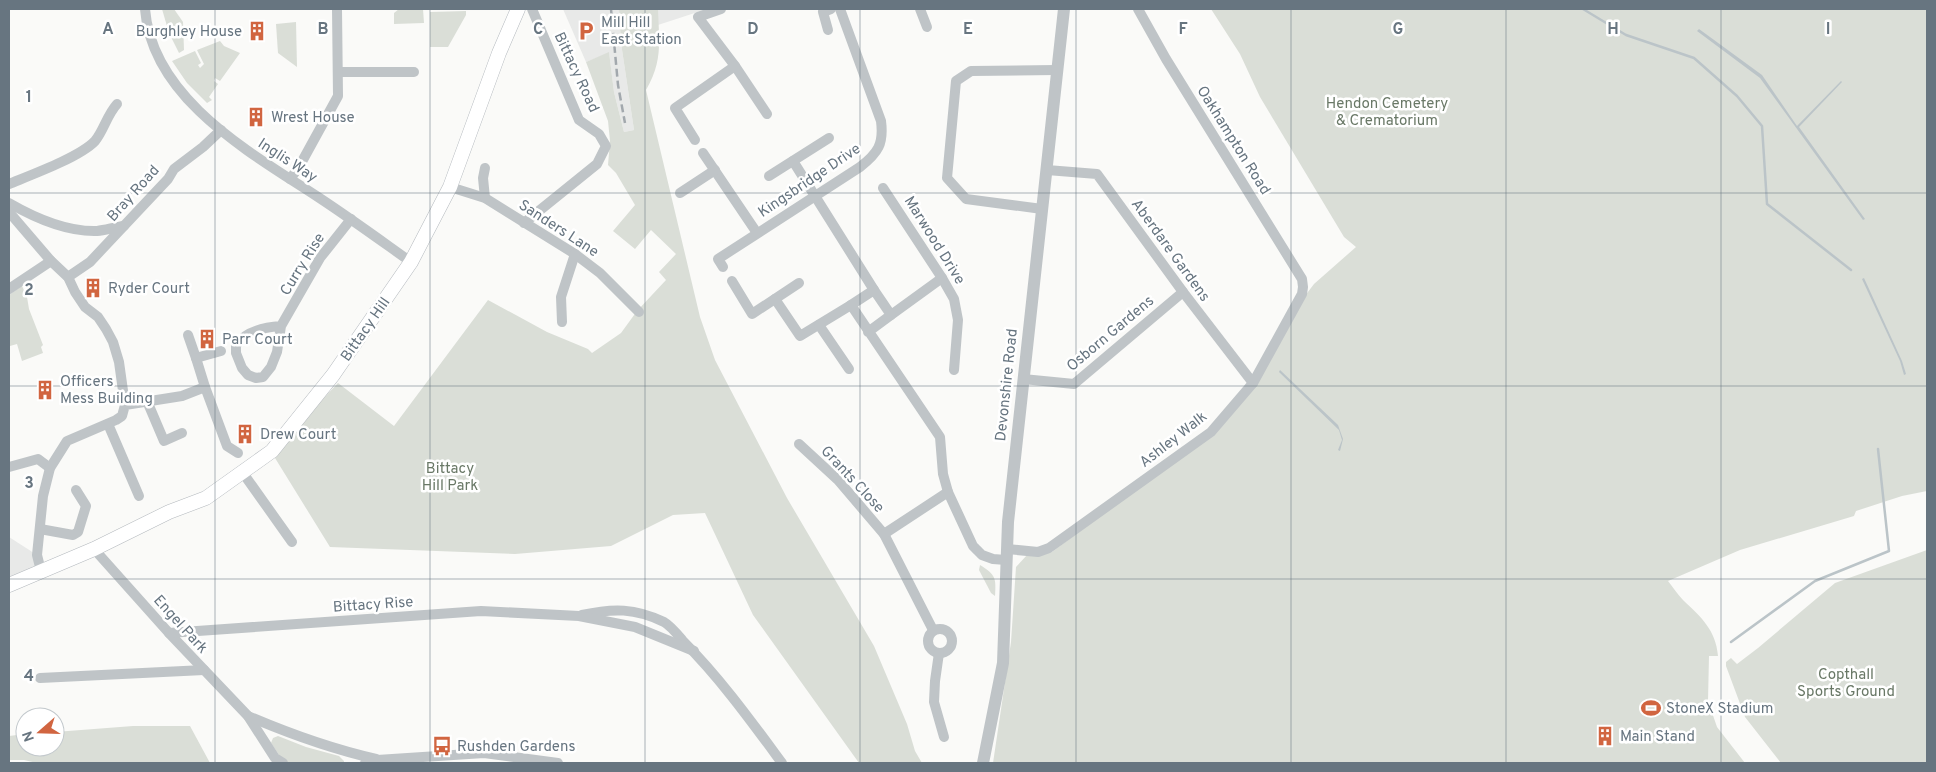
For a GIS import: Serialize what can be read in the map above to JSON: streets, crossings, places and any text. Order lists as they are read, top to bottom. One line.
{"streets":{"main road":["Bittacy Hill"],"street":["Bittacy Road","Oakhampton Road","Inglis Way","Kingsbridge Drive","Bray Road","Sanders Lane","Marwood Drive","Aberdare Gardens","Curry Rise","Osborn Gardens","Devonshire Road","Ashley Walk","Grants Close","Bittacy Rise","Engel Park"]},"crossings":[["Bittacy Road","Sanders Lane"],["Oakhampton Road","Ashley Walk"],["Inglis Way","Bray Road"],["Inglis Way","Curry Rise"],["Inglis Way","Bittacy Hill"],["Sanders Lane","Bittacy Hill"],["Aberdare Gardens","Osborn Gardens"],["Aberdare Gardens","Devonshire Road"],["Aberdare Gardens","Ashley Walk"],["Bittacy Hill","Engel Park"],["Osborn Gardens","Devonshire Road"],["Devonshire Road","Ashley Walk"],["Ashley Walk","Grants Close"],["Bittacy Rise","Engel Park"]],"parks":["Hendon Cemetery & Crematorium","Bittacy Hill Park","Copthall Sports Ground"],"places":{"building":["Burghley House","Wrest House","Ryder Court","Parr Court","Officers Mess Building","Drew Court","Main Stand"],"parking":["Mill Hill East Station"],"sports":["StoneX Stadium"],"bus stop":["Rushden Gardens"]},"north":"left","grid":{"columns":["A","B","C","D","E","F","G","H","I"],"rows":["1","2","3","4"]}}
